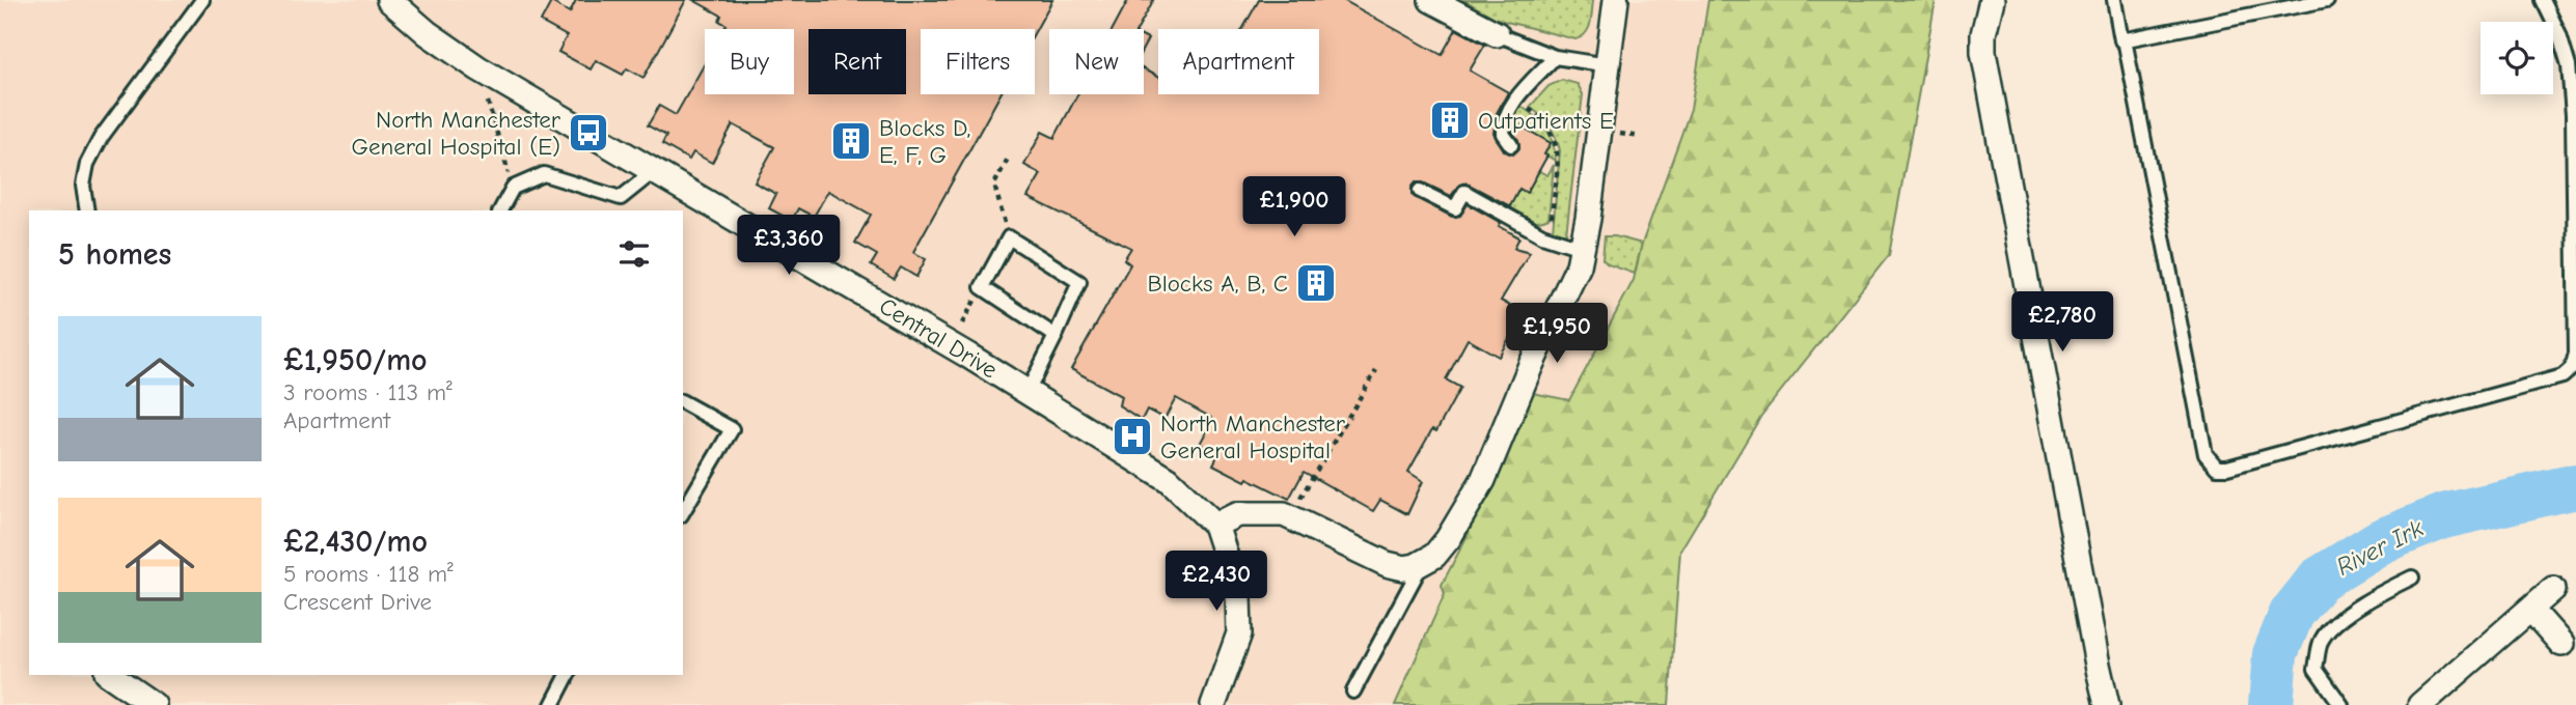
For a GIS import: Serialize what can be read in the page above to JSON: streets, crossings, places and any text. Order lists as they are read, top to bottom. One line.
{"streets":{"street":["Central Drive"]},"water":["River Irk"],"places":{"building":["Outpatients E","Blocks D, E, F, G","Blocks A, B, C"],"bus stop":["North Manchester General Hospital (E)"],"hospital":["North Manchester General Hospital"]},"page":{"chip":["Buy","Rent","Filters","New","Apartment"],"price":["£1,900","£3,360","£2,780","£1,950","£2,430"],"heading":"5 homes","list":[{"name":"£1,950/mo","note":"3 rooms · 113 m² · Apartment"},{"name":"£2,430/mo","note":"5 rooms · 118 m² · Crescent Drive"}]}}
